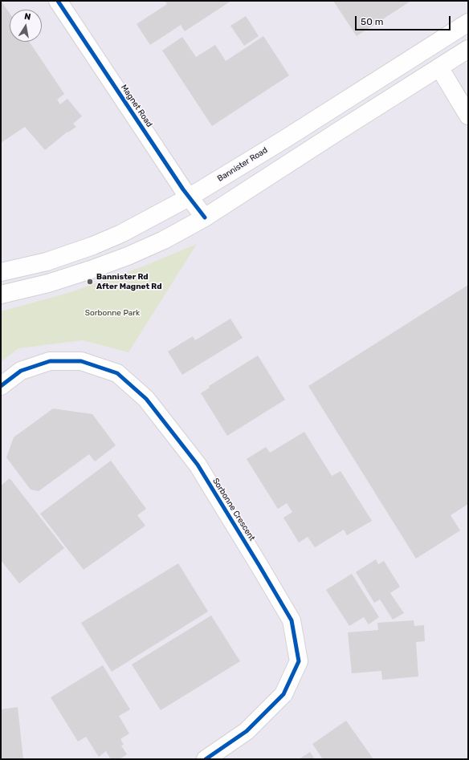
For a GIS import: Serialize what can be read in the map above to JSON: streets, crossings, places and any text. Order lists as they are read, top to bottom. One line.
{"streets":{"main road":["Magnet Road","Bannister Road","Sorbonne Crescent"]},"crossings":[["Magnet Road","Bannister Road"]],"parks":["Sorbonne Park"],"places":["Bannister Rd After Magnet Rd"],"scale_bar":"50 m","north":"top"}
